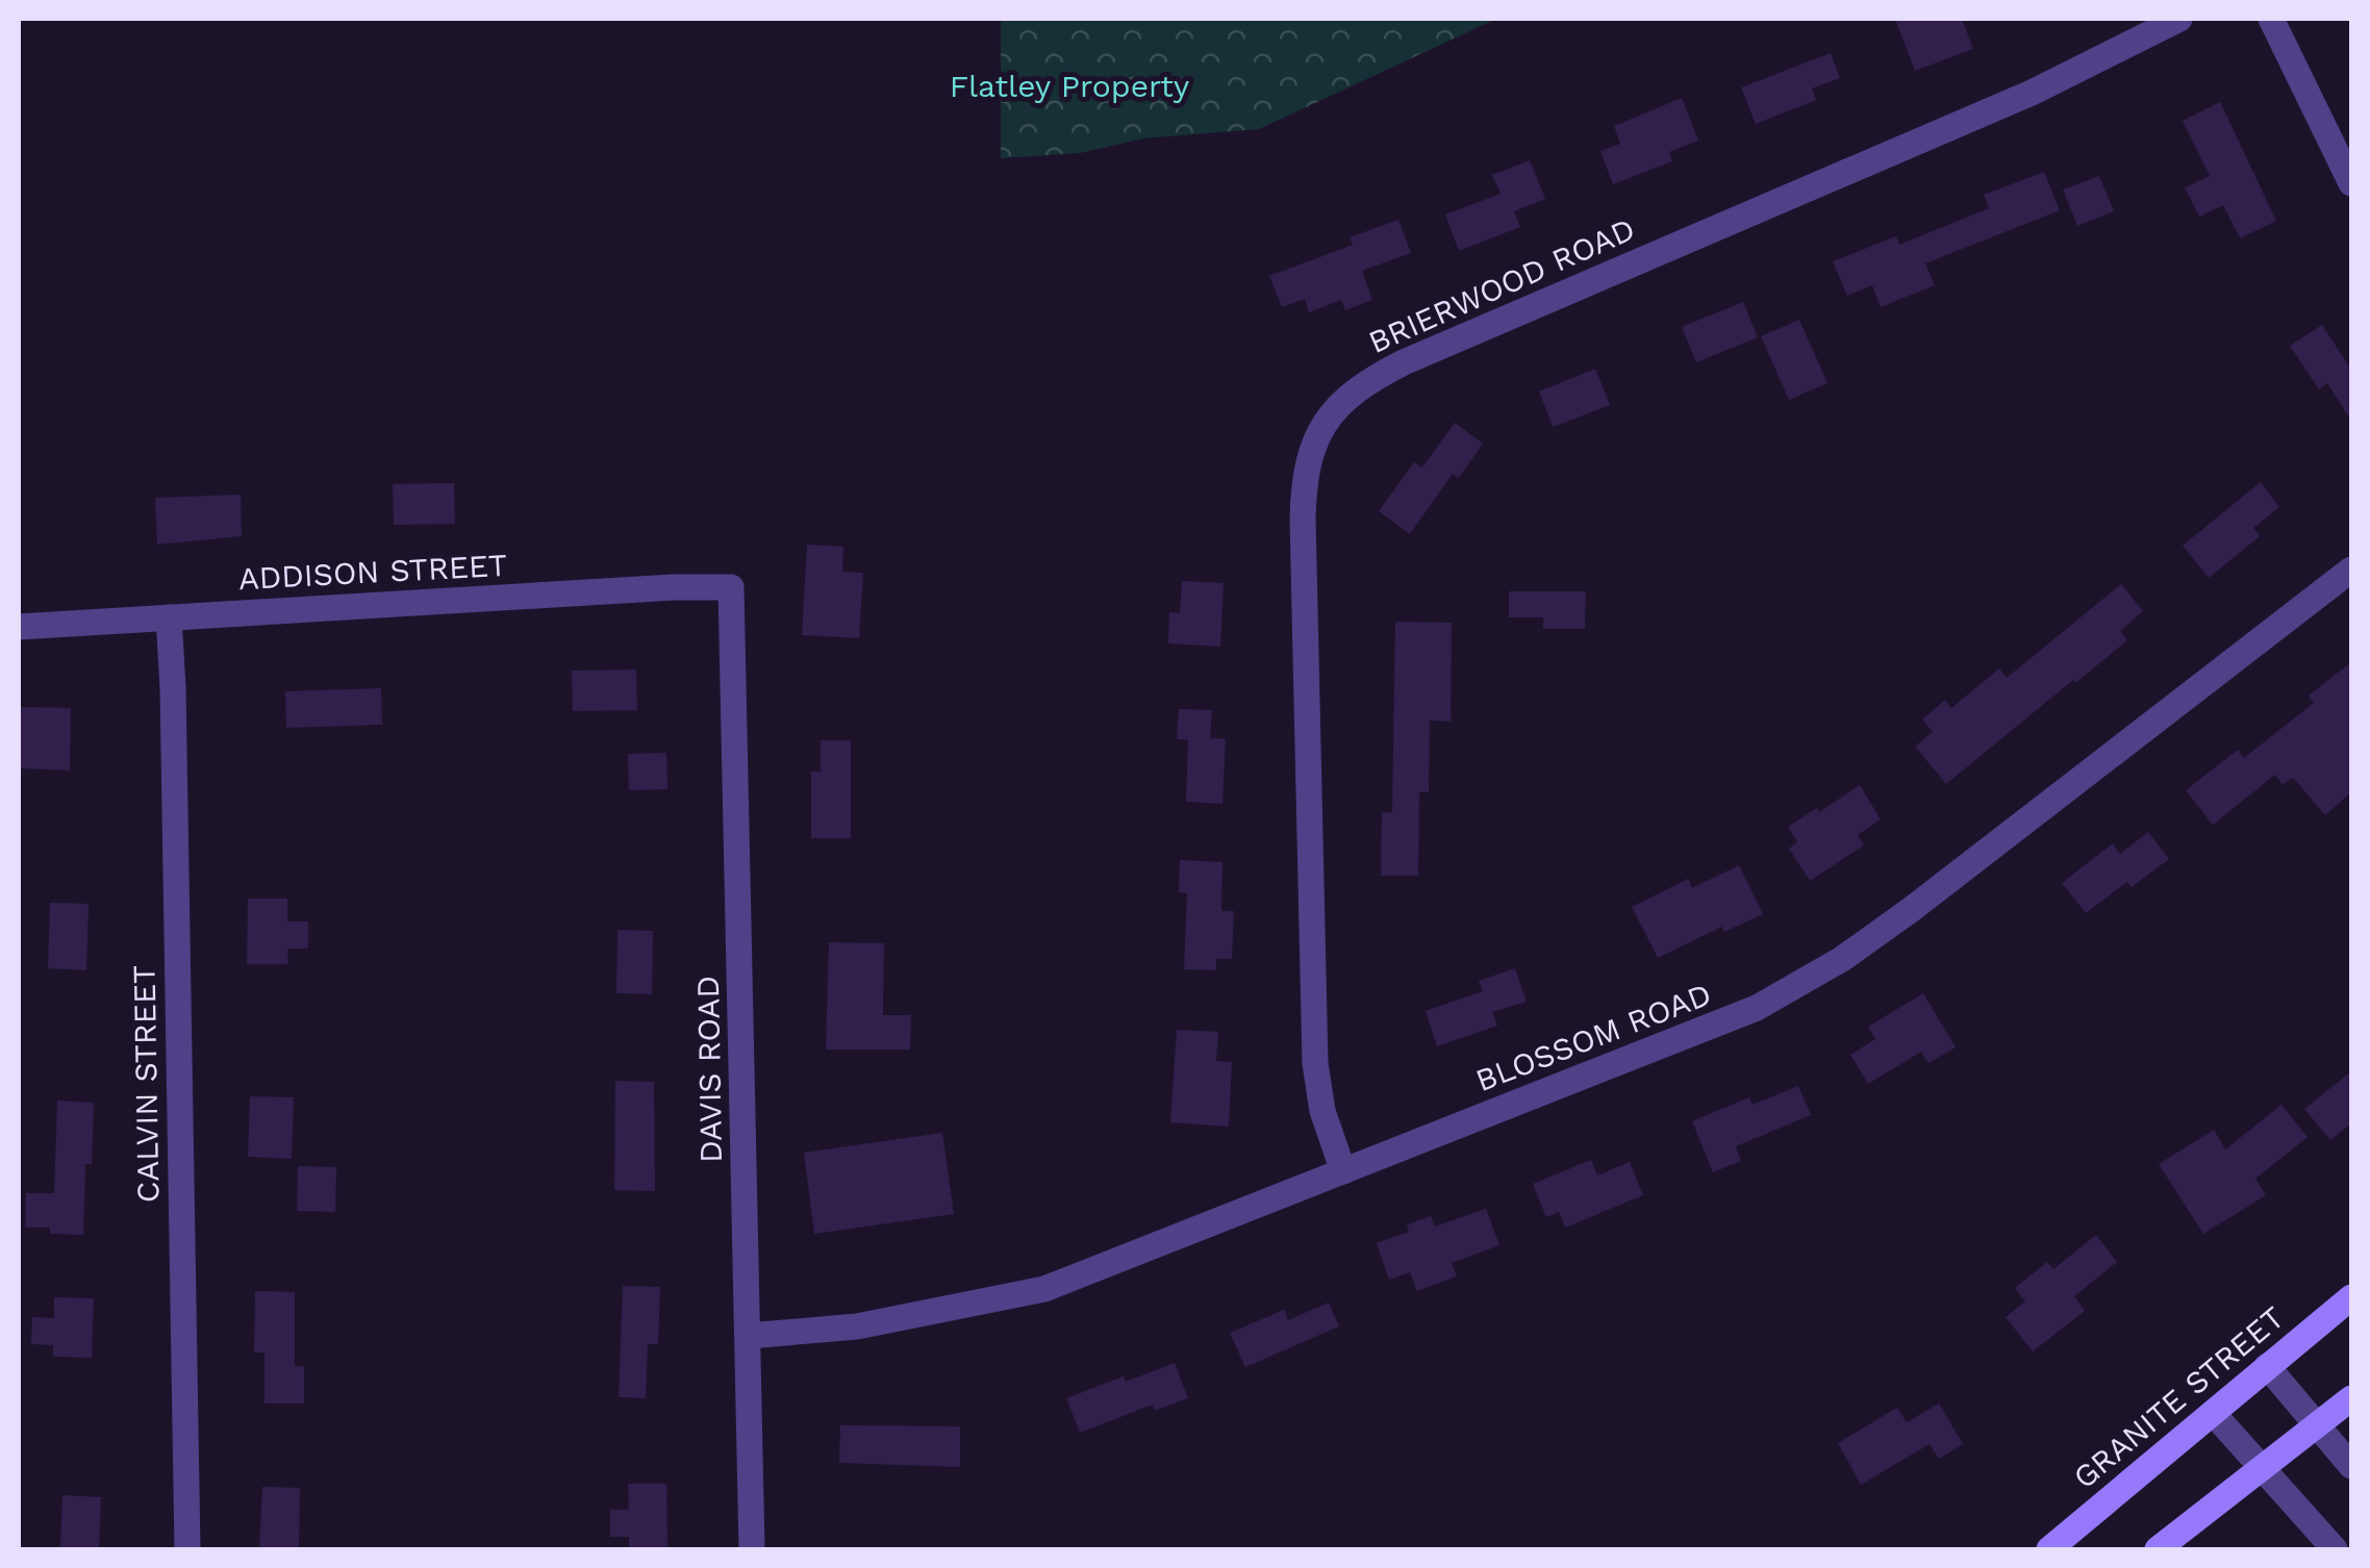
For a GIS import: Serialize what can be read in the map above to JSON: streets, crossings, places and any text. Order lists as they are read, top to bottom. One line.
{"streets":{"main road":["GRANITE STREET"],"street":["BRIERWOOD ROAD","ADDISON STREET","BLOSSOM ROAD","DAVIS ROAD","CALVIN STREET"]},"crossings":[["BRIERWOOD ROAD","BLOSSOM ROAD"],["ADDISON STREET","DAVIS ROAD"],["ADDISON STREET","CALVIN STREET"],["BLOSSOM ROAD","DAVIS ROAD"]],"parks":["Flatley Property"]}
